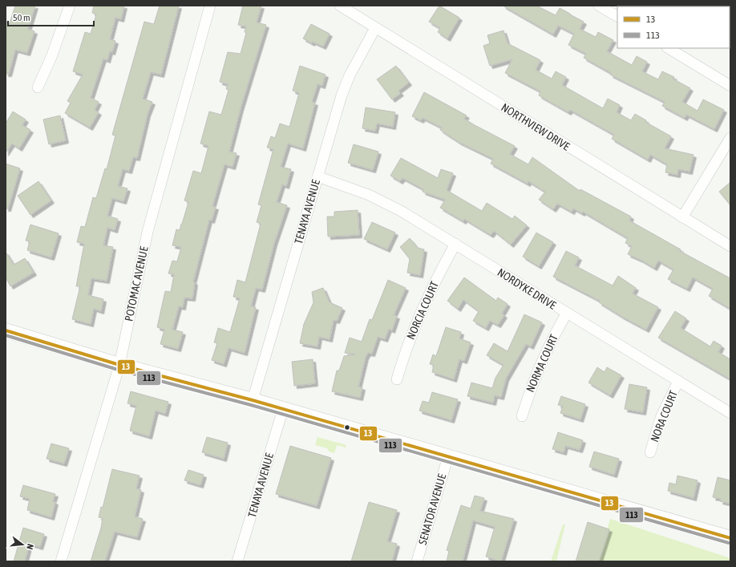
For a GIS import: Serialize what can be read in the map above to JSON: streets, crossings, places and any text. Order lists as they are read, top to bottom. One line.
{"streets":{"street":["NORTHVIEW DRIVE","TENAYA AVENUE","POTOMAC AVENUE","NORDYKE DRIVE","NORCIA COURT","NORMA COURT","NORA COURT","SENATOR AVENUE"]},"crossings":[["NORTHVIEW DRIVE","TENAYA AVENUE"],["TENAYA AVENUE","NORDYKE DRIVE"],["NORDYKE DRIVE","NORCIA COURT"],["NORDYKE DRIVE","NORMA COURT"],["NORDYKE DRIVE","NORA COURT"]],"lines":["transit line 13","transit line 113"],"legend":["13","113"],"scale_bar":"50 m","north":"right"}
